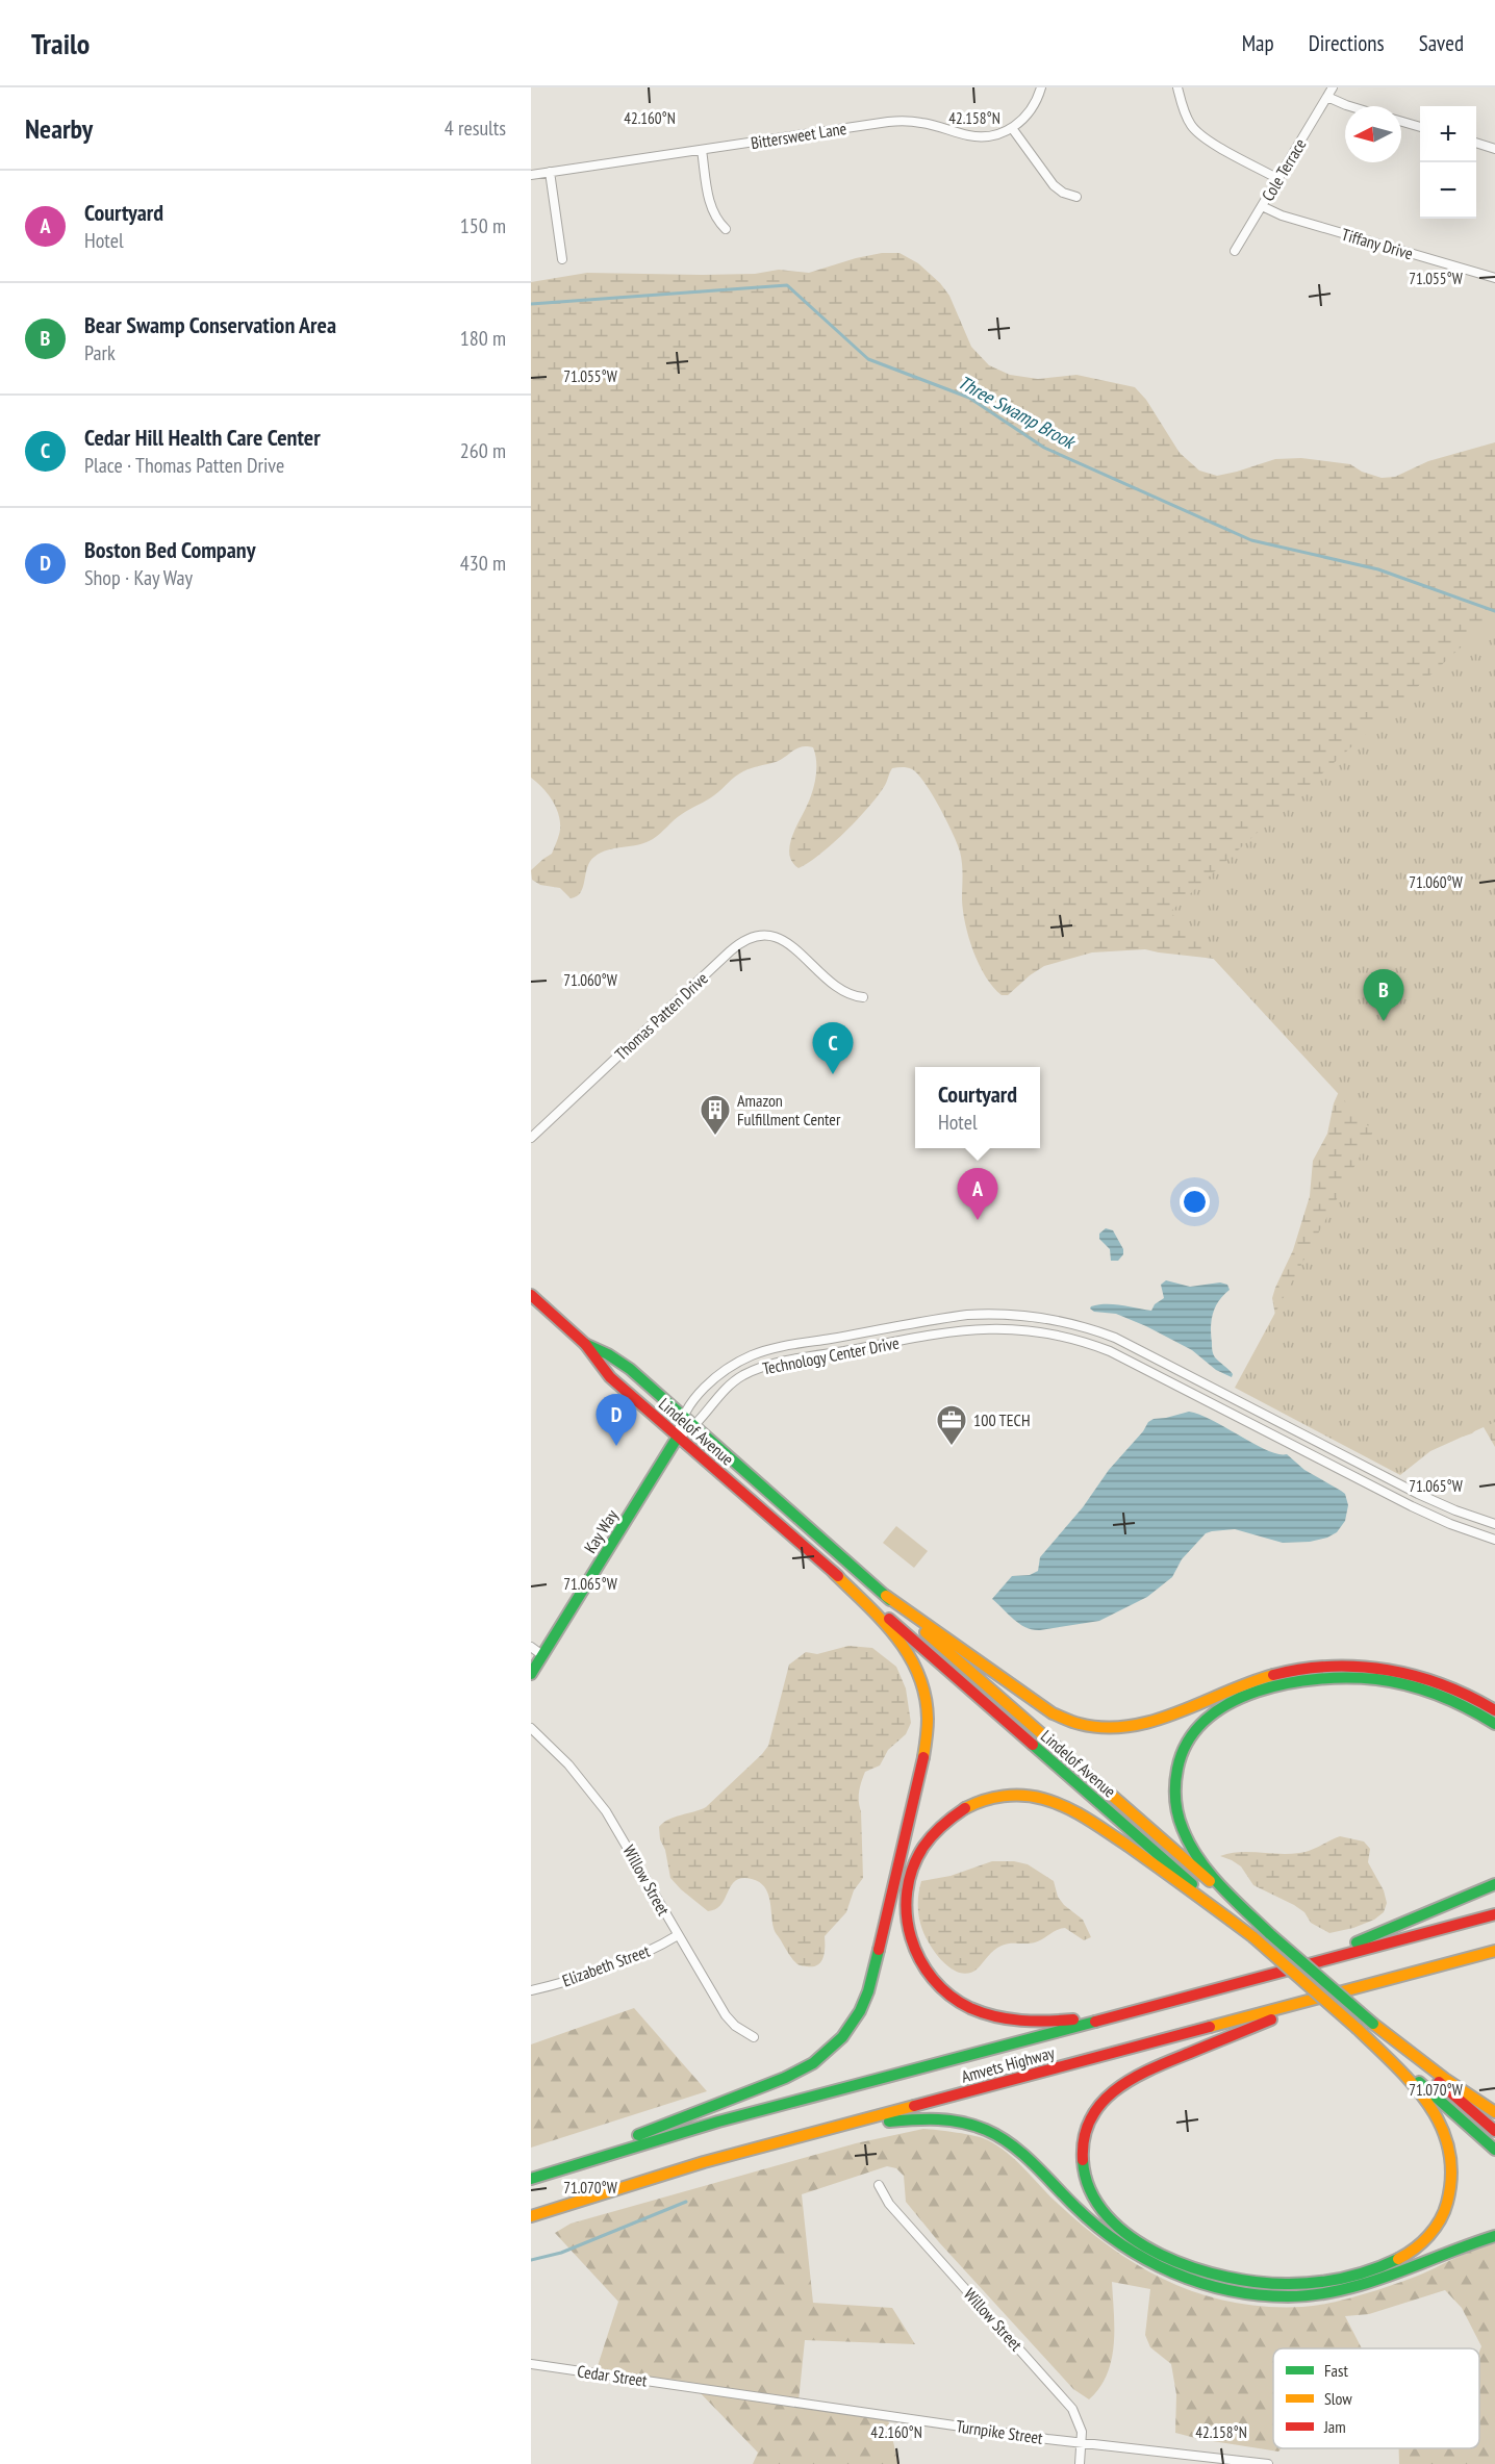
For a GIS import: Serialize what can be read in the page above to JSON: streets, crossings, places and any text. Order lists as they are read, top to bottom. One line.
{"streets":{"main road":["Lindelof Avenue","Kay Way","Amvets Highway"],"street":["Bittersweet Lane","Cole Terrace","Tiffany Drive","Thomas Patten Drive","Technology Center Drive","Willow Street","Elizabeth Street","Cedar Street","Turnpike Street"]},"crossings":[["Cole Terrace","Tiffany Drive"],["Technology Center Drive","Lindelof Avenue"],["Technology Center Drive","Kay Way"],["Lindelof Avenue","Kay Way"],["Willow Street","Elizabeth Street"],["Willow Street","Turnpike Street"],["Cedar Street","Turnpike Street"]],"water":["Three Swamp Brook"],"places":{"building":["Amazon Fulfillment Center"],"office":["100 TECH"]},"legend":["Fast","Slow","Jam"],"north":"left","page":{"header":"Trailo","nav":["Map","Directions","Saved"],"heading":["Nearby","4 results"],"map_buttons":["+","−"],"list":[{"mark":"A","name":"Courtyard","note":"Hotel","value":"150 m"},{"mark":"B","name":"Bear Swamp Conservation Area","note":"Park","value":"180 m"},{"mark":"C","name":"Cedar Hill Health Care Center","note":"Place · Thomas Patten Drive","value":"260 m"},{"mark":"D","name":"Boston Bed Company","note":"Shop · Kay Way","value":"430 m"}],"pins":["B","C","A","D"],"popup":["Courtyard","Hotel"]},"coordinates":["42.160°N","42.158°N","71.055°W","71.060°W","71.065°W","71.070°W"]}
